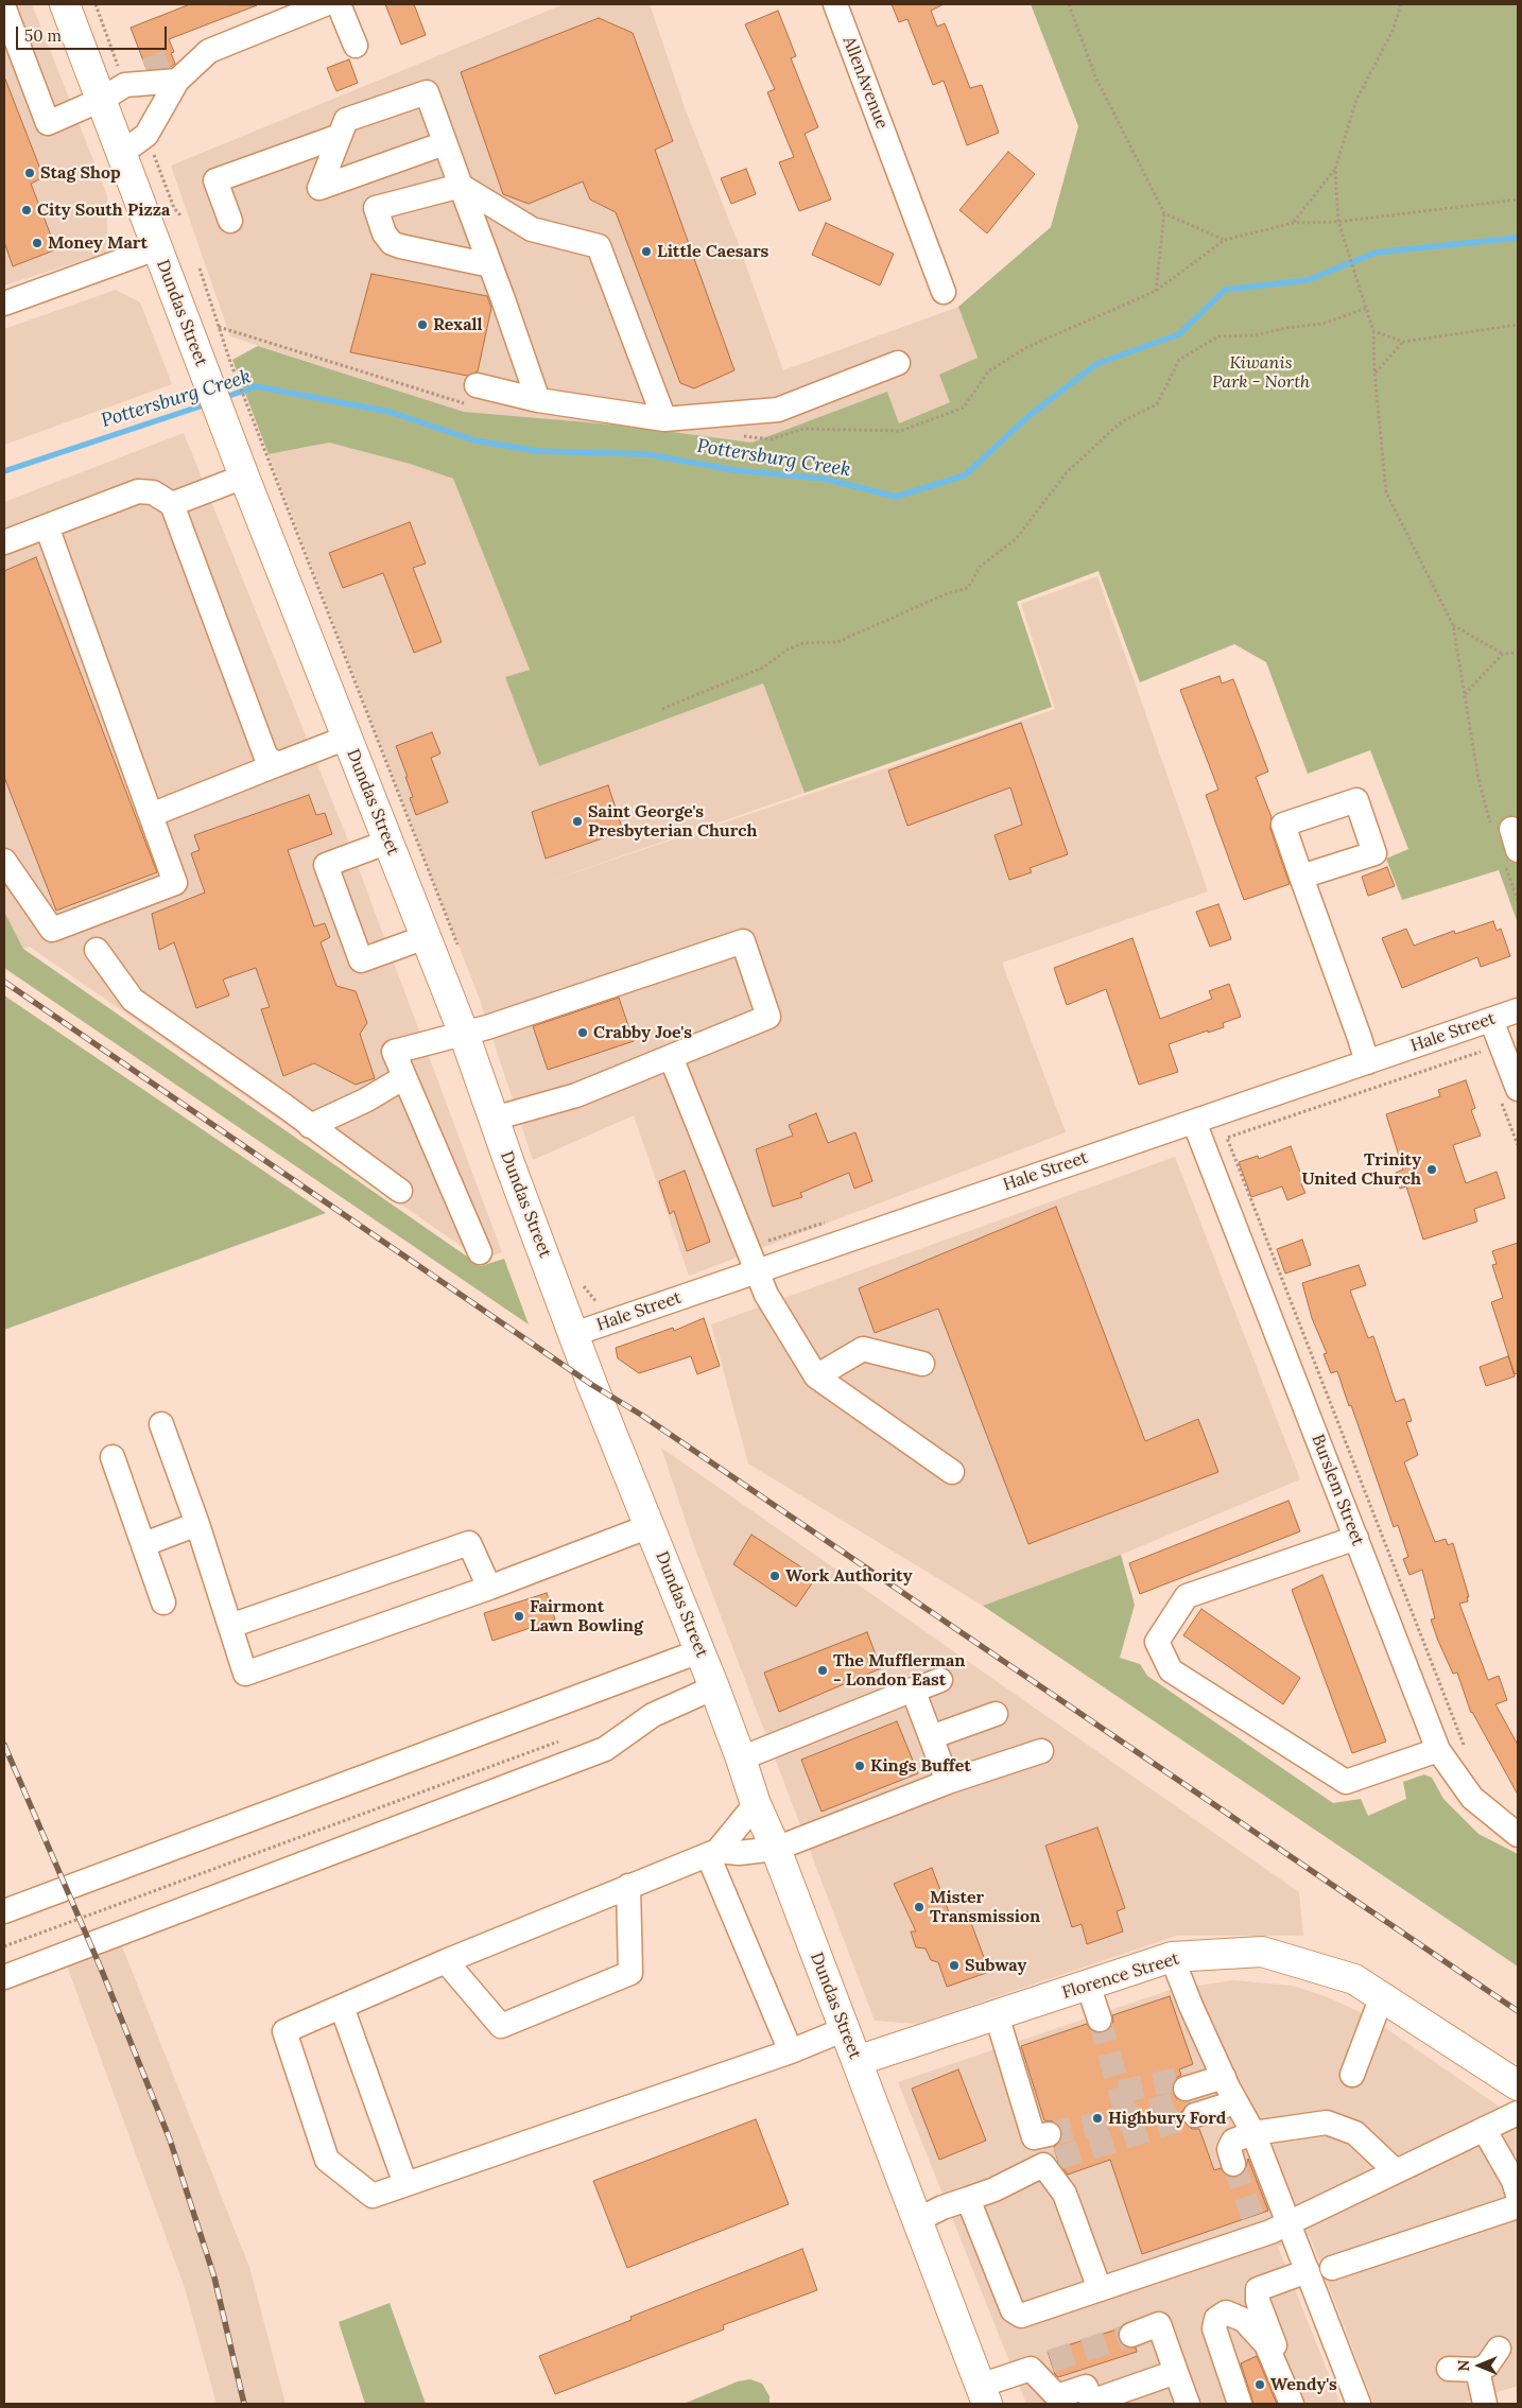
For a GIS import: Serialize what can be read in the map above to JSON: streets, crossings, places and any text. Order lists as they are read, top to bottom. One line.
{"streets":{"main road":["Dundas Street","Florence Street"],"street":["AllenAvenue","Hale Street","Burslem Street"]},"crossings":[["Dundas Street","Hale Street"],["Dundas Street","Florence Street"],["Hale Street","Burslem Street"]],"water":["Pottersburg Creek"],"parks":["Kiwanis Park - North"],"places":["Stag Shop","City South Pizza","Money Mart","Little Caesars","Rexall","Saint George's Presbyterian Church","Crabby Joe's","Trinity United Church","Work Authority","Fairmont Lawn Bowling","The Mufflerman - London East","Kings Buffet","Mister Transmission","Subway","Highbury Ford","Wendy's"],"scale_bar":"50 m","north":"left"}
